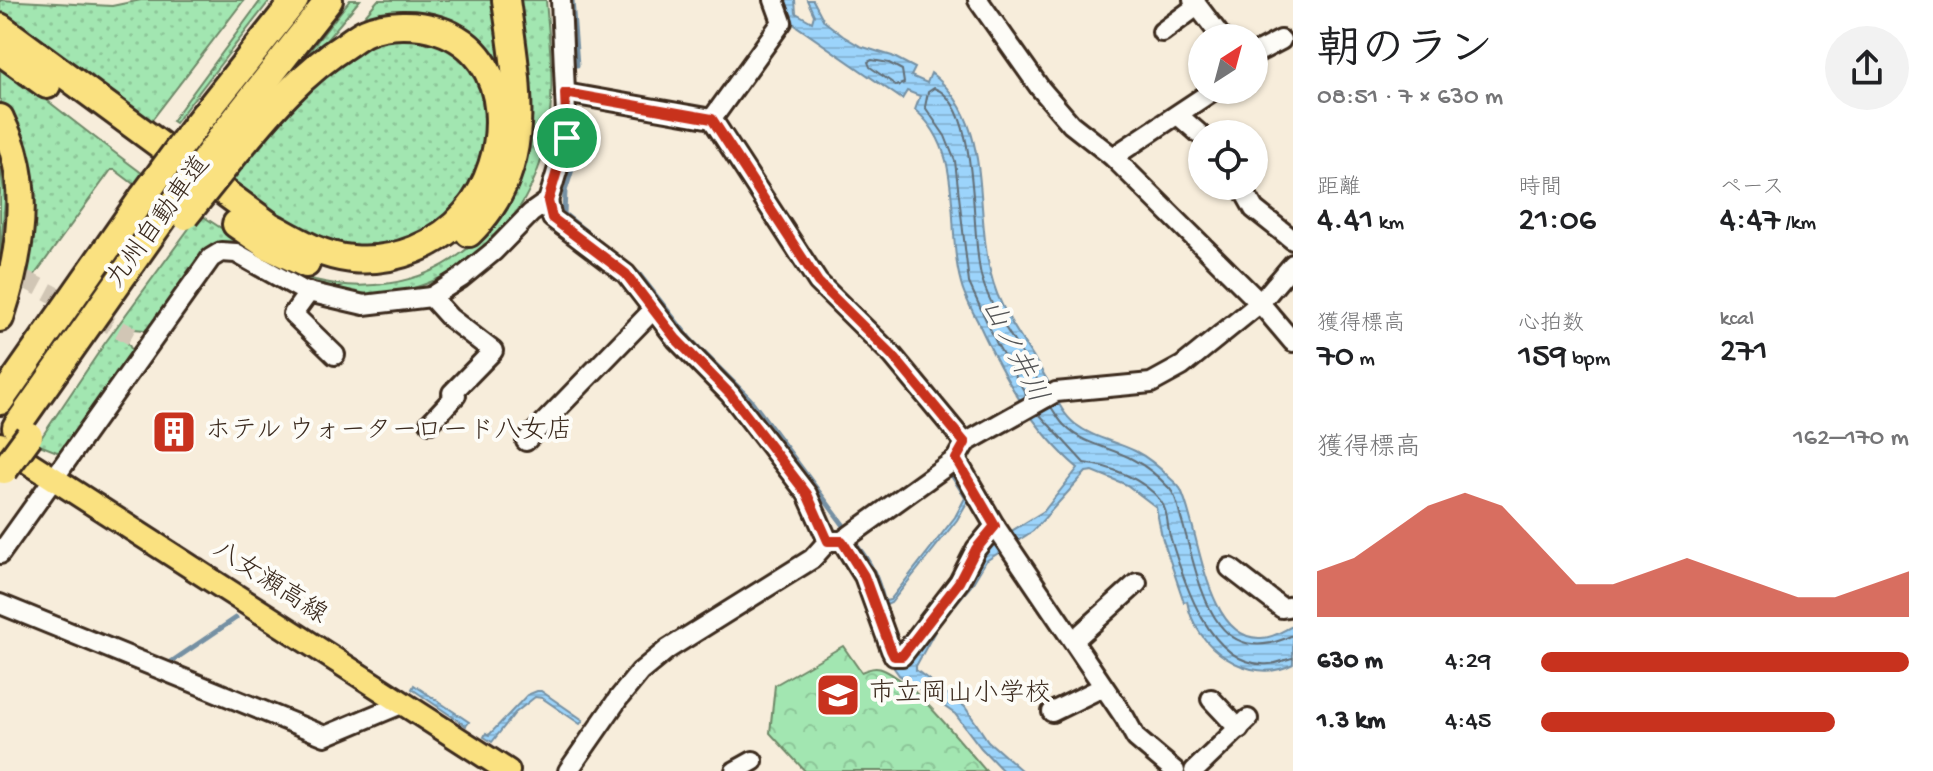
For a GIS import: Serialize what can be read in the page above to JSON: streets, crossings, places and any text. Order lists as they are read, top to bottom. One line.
{"streets":{"highway":["九州自動車道"],"main road":["八女瀬高線"]},"crossings":[["九州自動車道","八女瀬高線"]],"water":["山ノ井川"],"places":{"building":["ホテル ウォーターロード八女店"],"school or university":["市立岡山小学校"]},"north":"top right","page":{"heading":["朝のラン","08:51 · 7 × 630 m"],"stats":[["距離","4.41 km"],["時間","21:06"],["ペース","4:47 /km"],["獲得標高","70 m"],["心拍数","159 bpm"],["kcal","271"]],"chart":["獲得標高","162–170 m"],"list":[{"name":"630 m","note":"4:29"},{"name":"1.3 km","note":"4:45"}]}}
